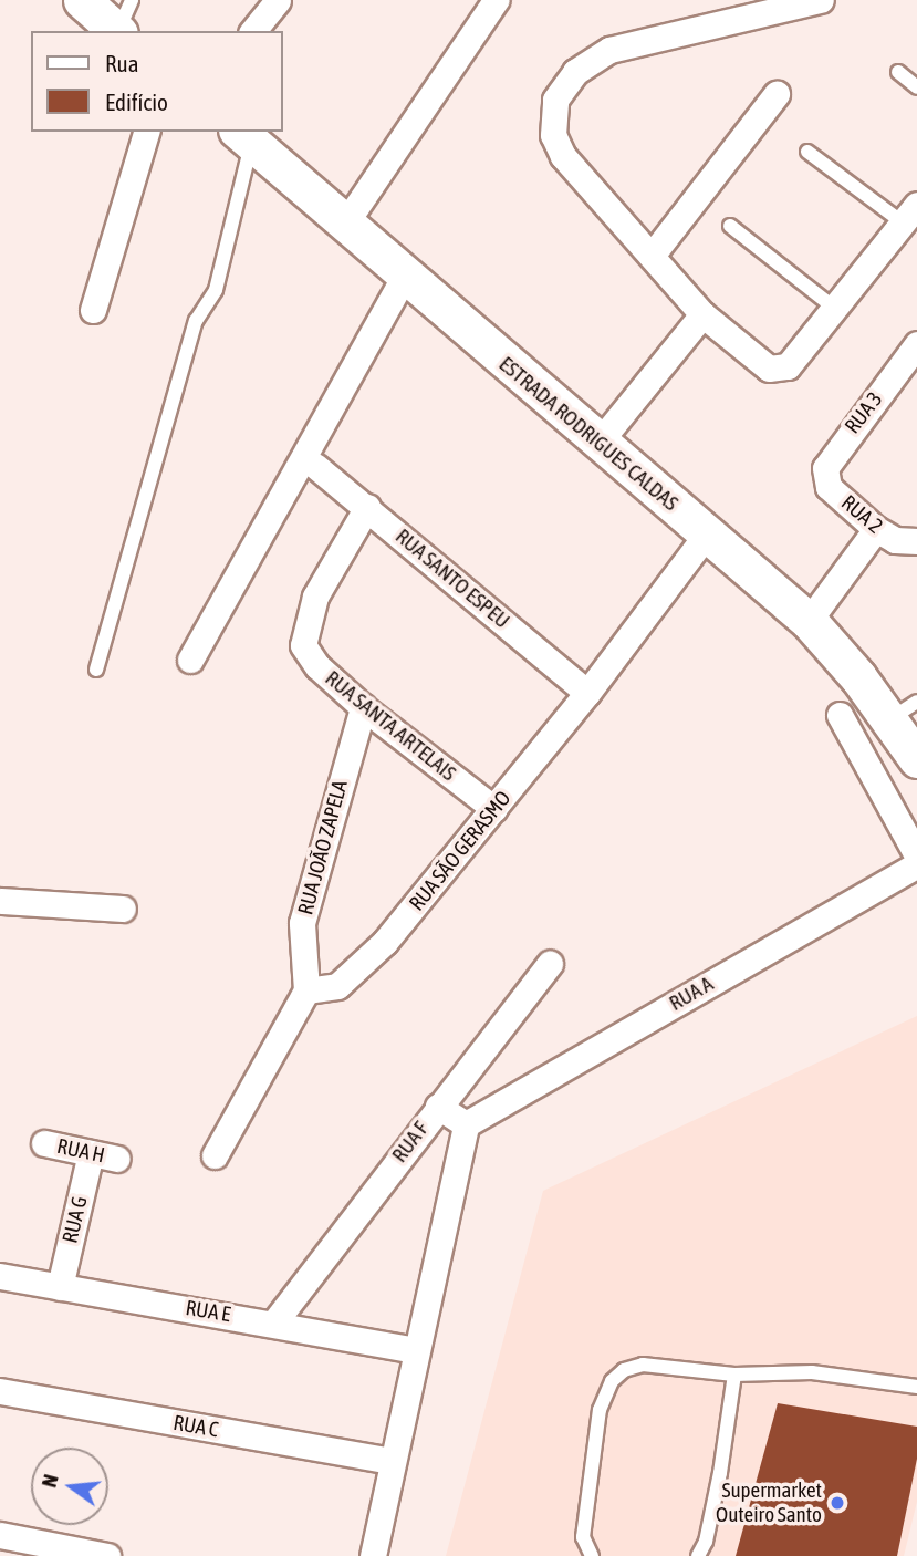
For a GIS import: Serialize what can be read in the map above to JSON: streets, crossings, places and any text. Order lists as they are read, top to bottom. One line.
{"streets":{"street":["RUA 3","ESTRADA RODRIGUES CALDAS","RUA 2","RUA SANTO ESPEU","RUA SANTA ARTELAIS","RUA JOÃO ZAPELA","RUA SÃO GERASMO","RUA A","RUA F","RUA H","RUA G","RUA E","RUA C"]},"crossings":[["RUA 3","RUA 2"],["ESTRADA RODRIGUES CALDAS","RUA SÃO GERASMO"],["RUA SANTO ESPEU","RUA SANTA ARTELAIS"],["RUA SANTO ESPEU","RUA SÃO GERASMO"],["RUA SANTA ARTELAIS","RUA JOÃO ZAPELA"],["RUA SANTA ARTELAIS","RUA SÃO GERASMO"],["RUA JOÃO ZAPELA","RUA SÃO GERASMO"],["RUA F","RUA E"],["RUA H","RUA G"],["RUA G","RUA E"]],"places":["Supermarket Outeiro Santo"],"legend":["Rua","Edifício"],"north":"left"}
